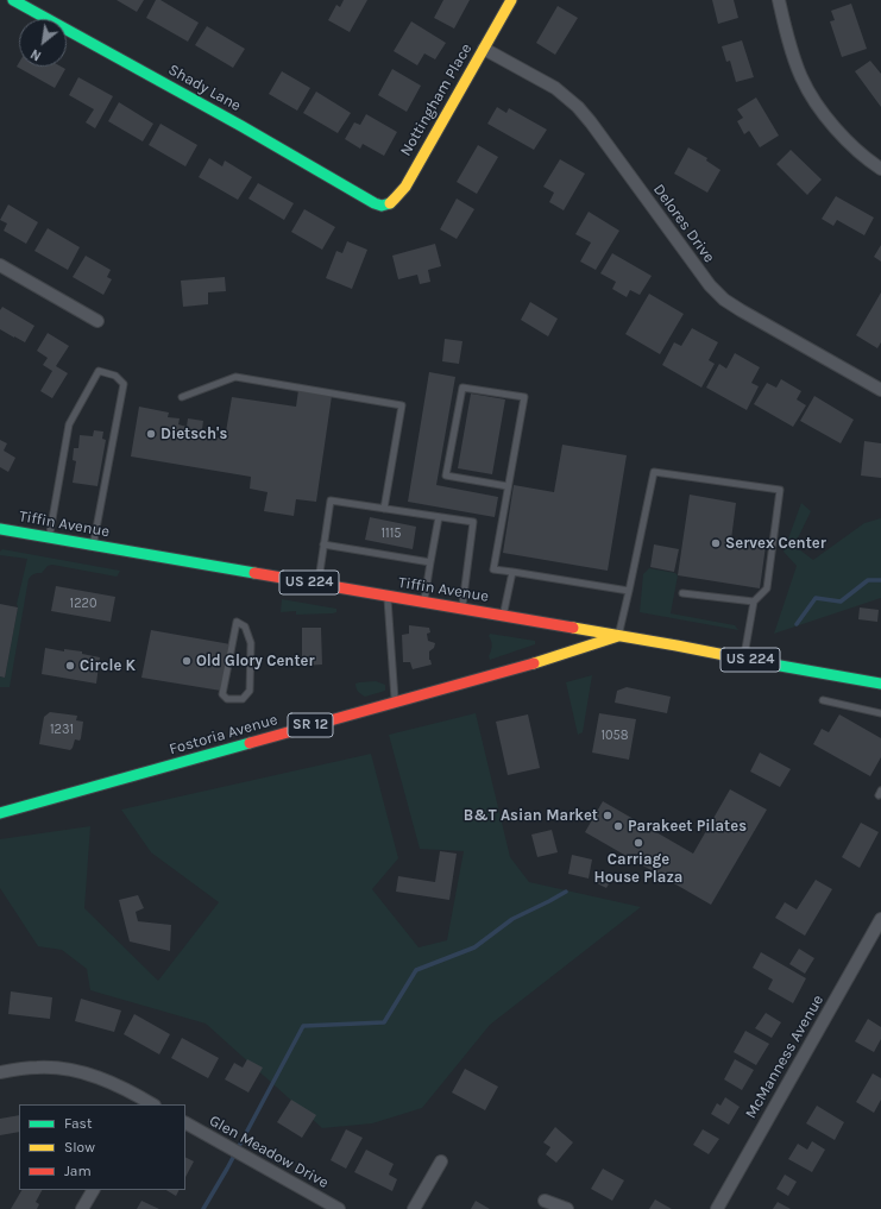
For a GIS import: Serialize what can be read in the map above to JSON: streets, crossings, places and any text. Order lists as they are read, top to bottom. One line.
{"streets":{"main road":["Shady Lane","Nottingham Place","Tiffin Avenue","US 224","SR 12","Fostoria Avenue"],"street":["Delores Drive","McManness Avenue","Glen Meadow Drive"]},"crossings":[["Shady Lane","Nottingham Place"],["Nottingham Place","Delores Drive"],["Tiffin Avenue","Fostoria Avenue"]],"places":["Dietsch's","Servex Center","Old Glory Center","Circle K","B&T Asian Market","Parakeet Pilates","Carriage House Plaza"],"house_numbers":["1115","1220","1231","1058"],"legend":["Fast","Slow","Jam"],"north":"bottom left"}
